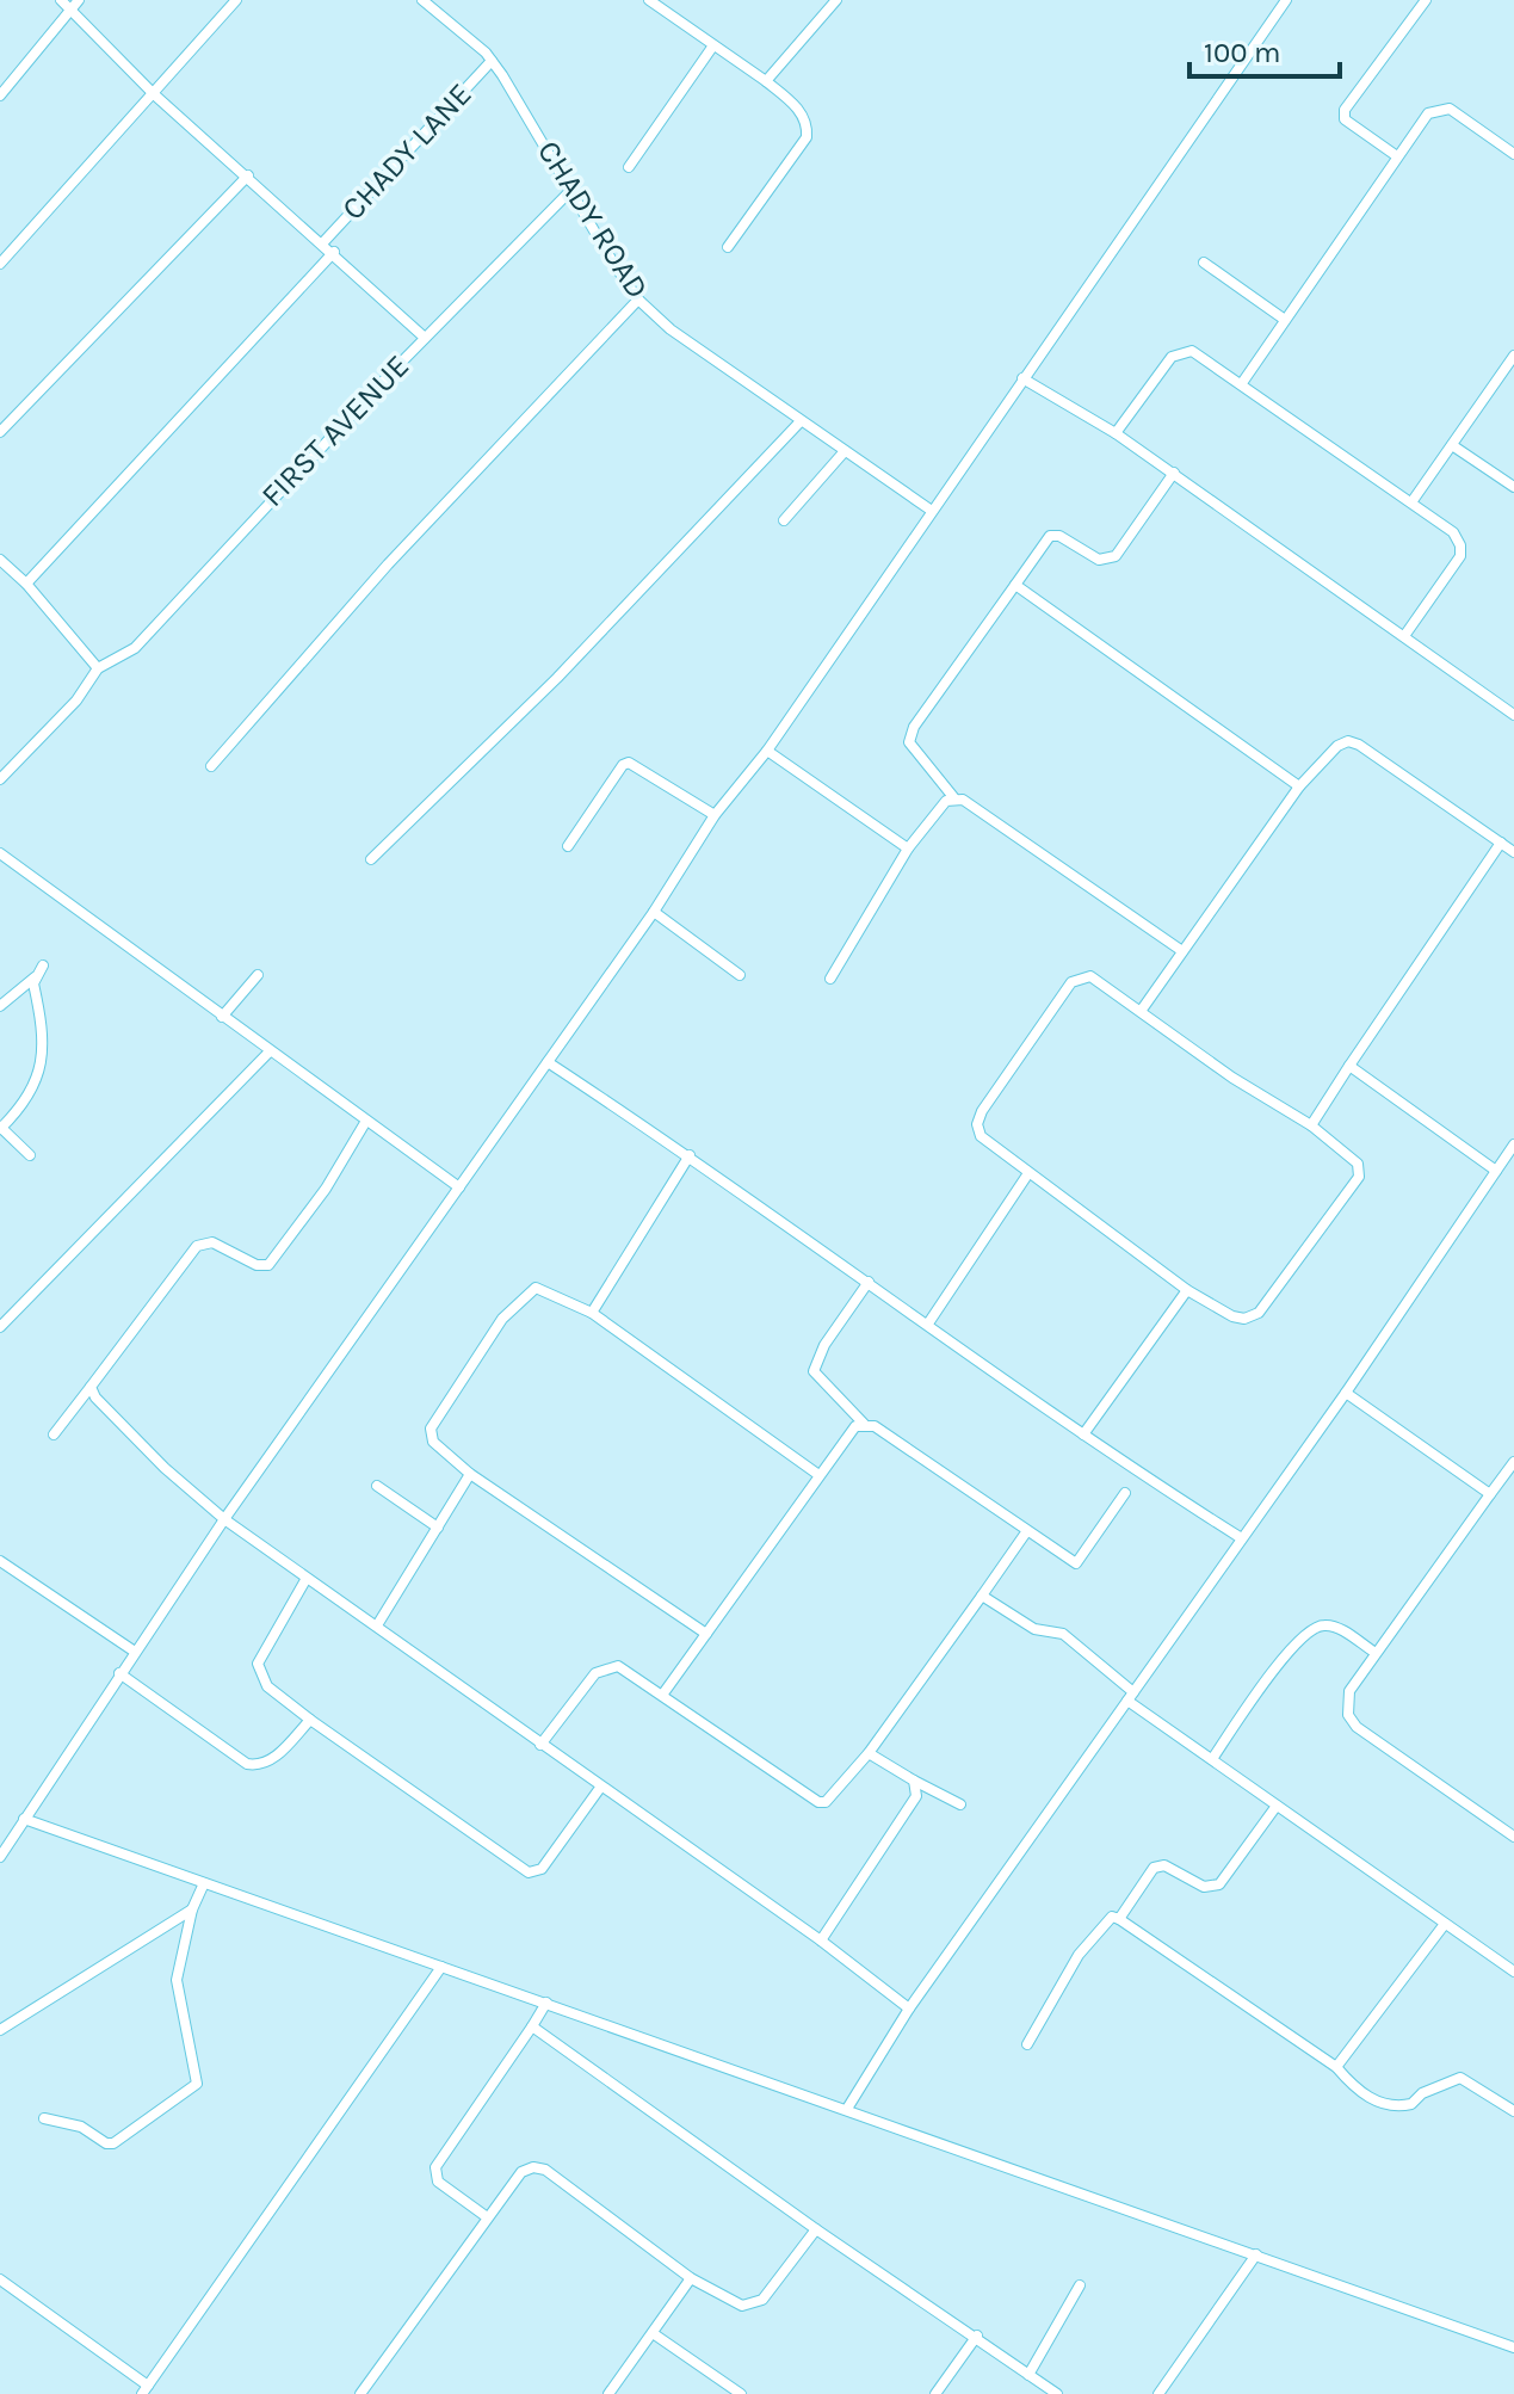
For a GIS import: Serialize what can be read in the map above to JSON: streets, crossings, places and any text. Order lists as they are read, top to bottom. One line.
{"streets":{"street":["CHADY LANE","CHADY ROAD","FIRST AVENUE"]},"crossings":[["CHADY LANE","CHADY ROAD"],["CHADY ROAD","FIRST AVENUE"]],"scale_bar":"100 m"}
